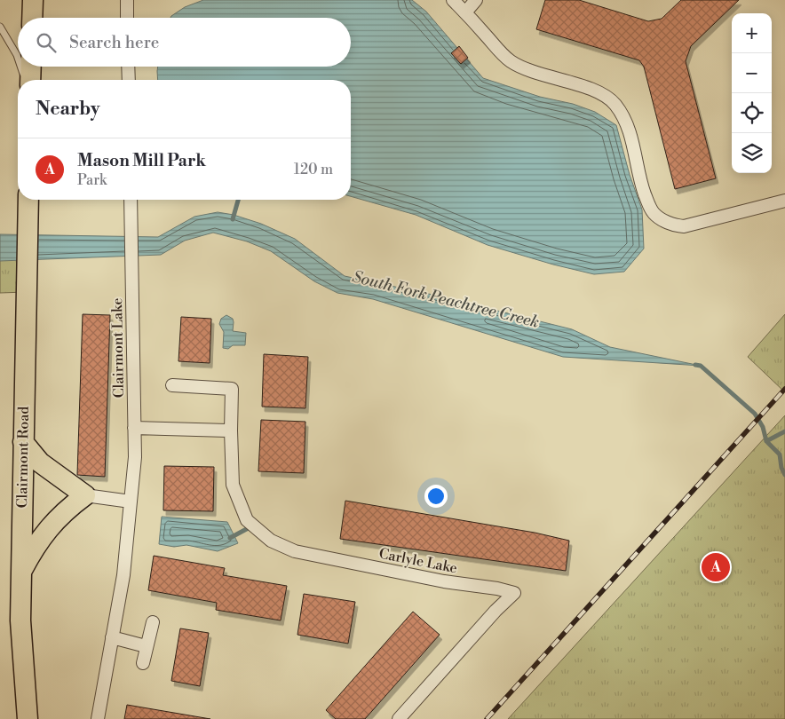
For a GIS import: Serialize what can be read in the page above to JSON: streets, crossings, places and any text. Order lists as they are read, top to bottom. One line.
{"streets":{"main road":["Clairmont Road"],"street":["Clairmont Lake","Carlyle Lake"]},"water":["South Fork Peachtree Creek"],"page":{"map_buttons":["+","−"],"search":"Search here","heading":"Nearby","list":[{"mark":"A","name":"Mason Mill Park","note":"Park","value":"120 m"}],"pins":"A"}}
